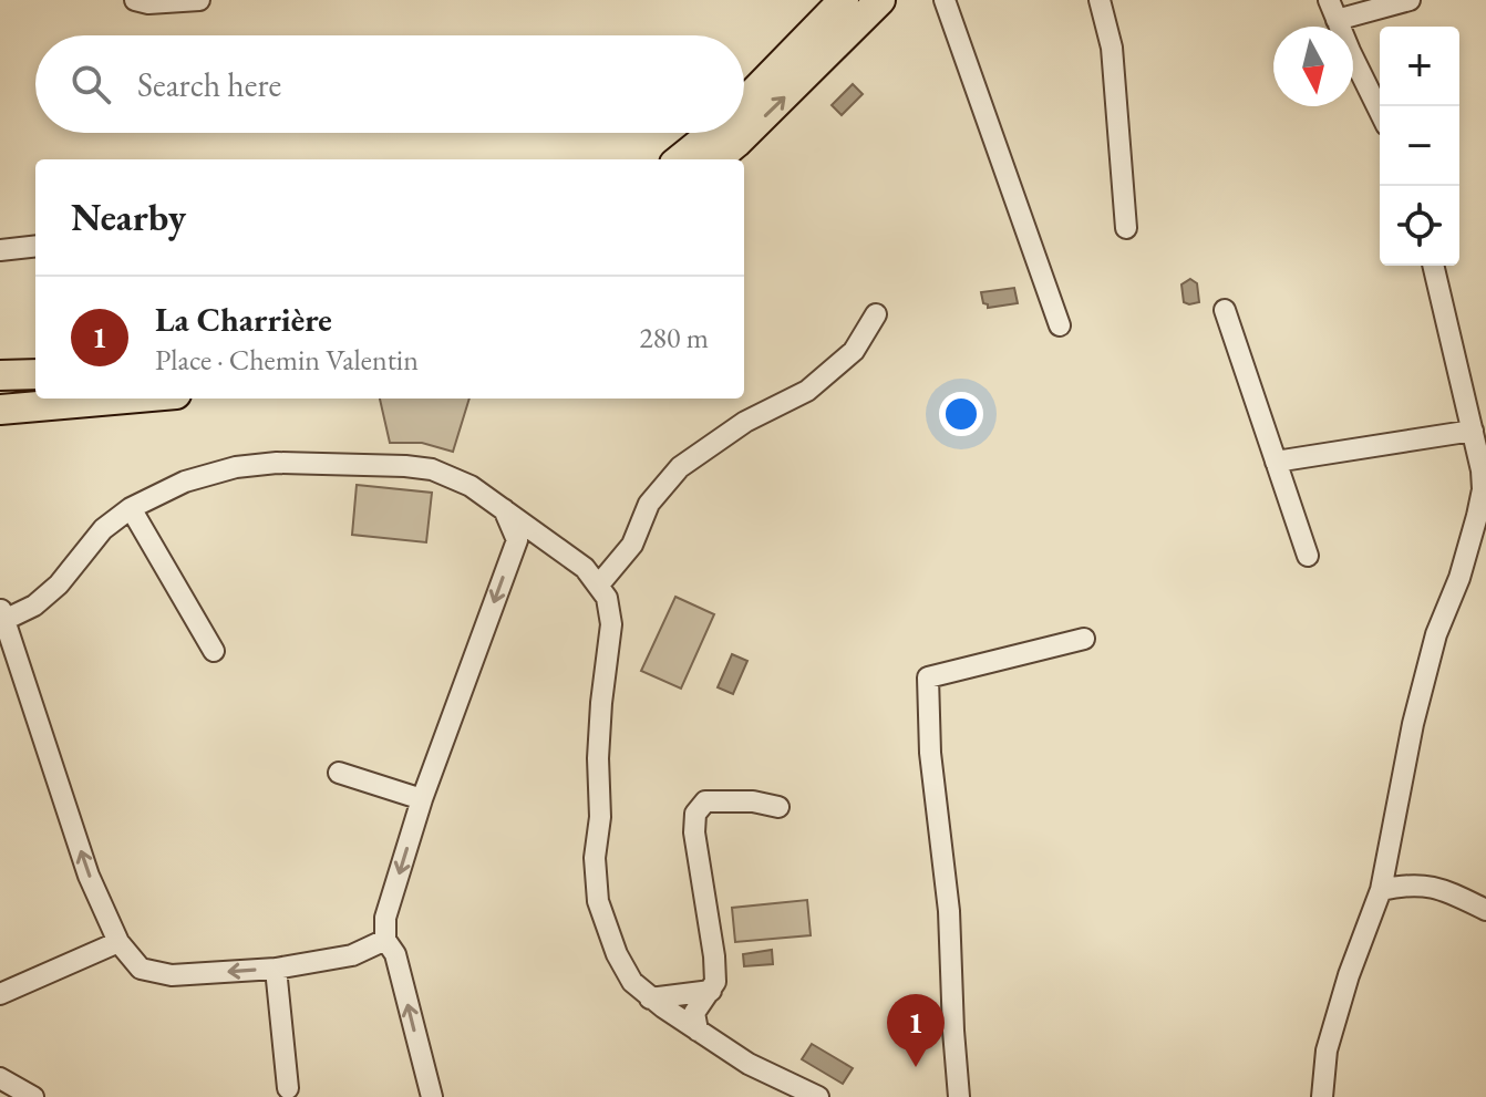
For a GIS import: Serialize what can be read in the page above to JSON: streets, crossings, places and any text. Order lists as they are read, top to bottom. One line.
{"north":"bottom","page":{"map_buttons":["+","−"],"search":"Search here","heading":"Nearby","list":[{"mark":"1","name":"La Charrière","note":"Place · Chemin Valentin","value":"280 m"}],"pins":"1"}}
